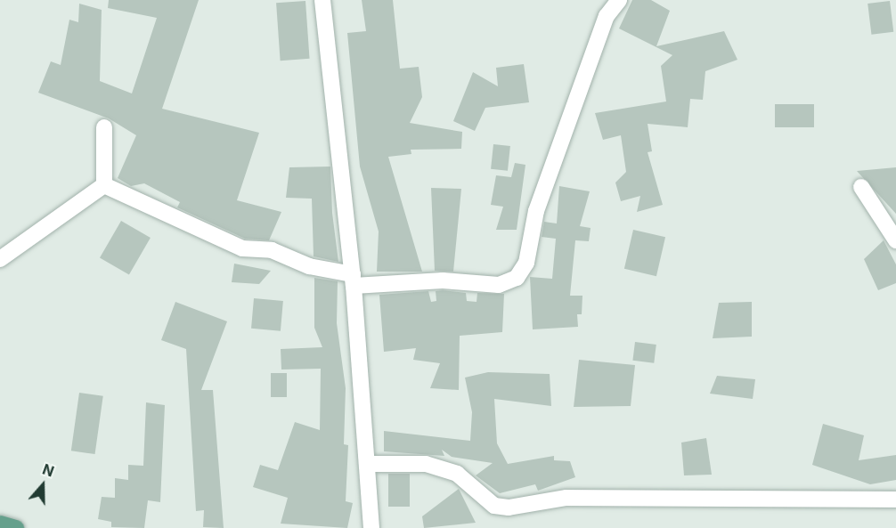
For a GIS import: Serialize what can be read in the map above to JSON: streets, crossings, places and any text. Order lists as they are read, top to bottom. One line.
{"north":"top"}
